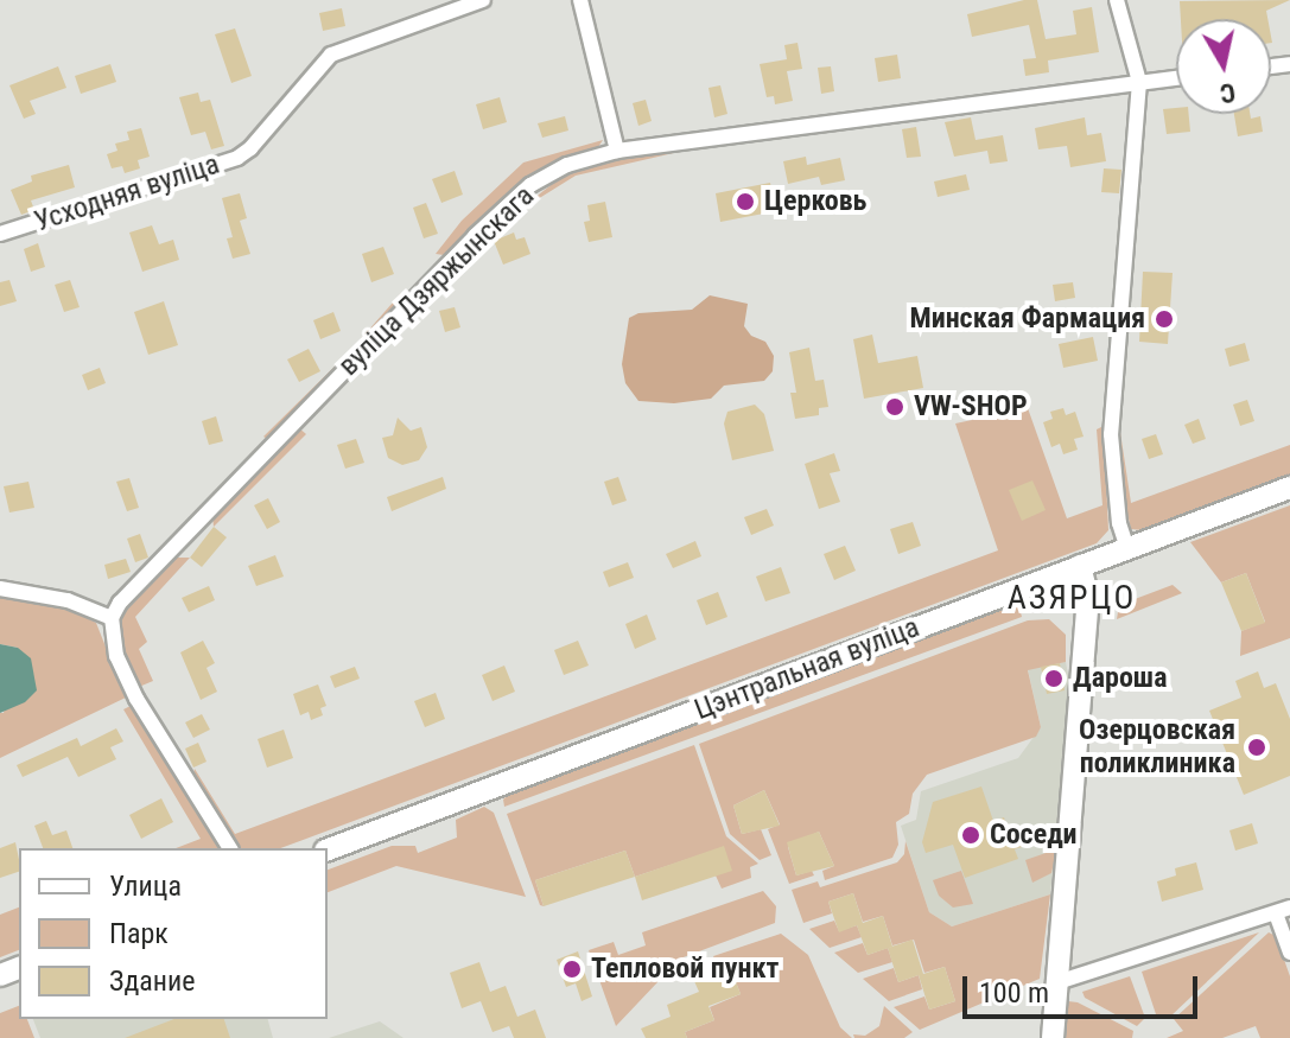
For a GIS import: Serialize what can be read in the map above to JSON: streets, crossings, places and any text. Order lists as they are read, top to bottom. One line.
{"streets":{"main road":["Цэнтральная вуліца"],"street":["Усходняя вуліца","вуліца Дзяржынскага"]},"districts":["АЗЯРЦО"],"places":["Церковь","Минская Фармация","VW-SHOP","Дароша","Озерцовская поликлиника","Соседи","Тепловой пункт"],"legend":["Улица","Парк","Здание"],"scale_bar":"100 m","north":"bottom"}
